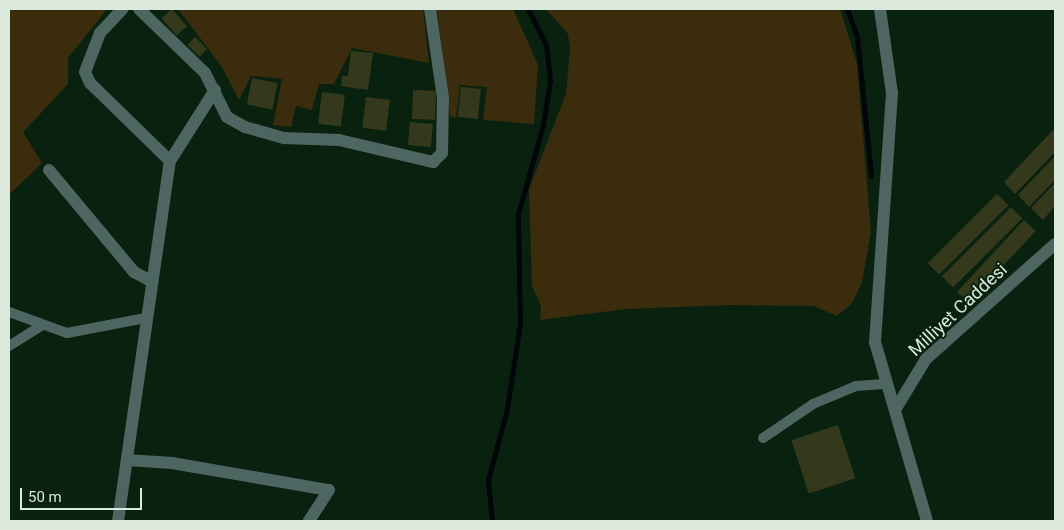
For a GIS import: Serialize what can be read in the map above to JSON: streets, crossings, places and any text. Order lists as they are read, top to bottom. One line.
{"streets":{"street":["Milliyet Caddesi"]},"scale_bar":"50 m"}
